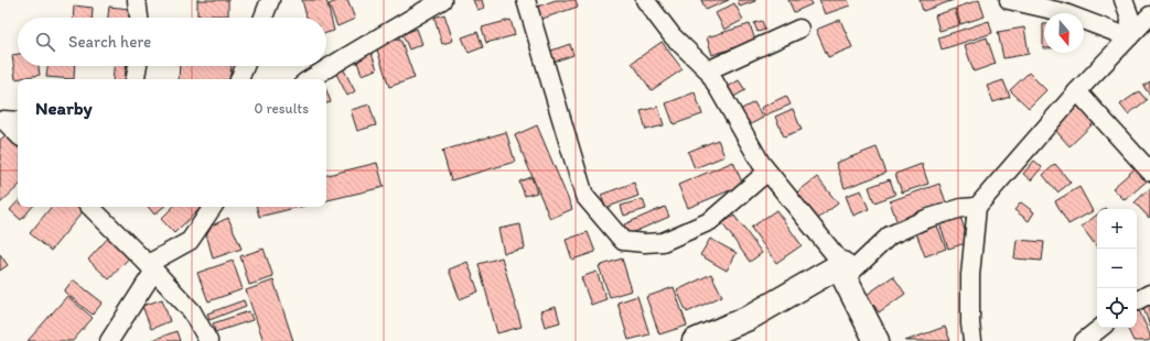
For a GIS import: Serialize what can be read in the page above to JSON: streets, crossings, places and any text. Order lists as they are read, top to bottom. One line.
{"north":"bottom","page":{"search":"Search here","heading":["Nearby","0 results"],"map_buttons":["+","−"]}}
